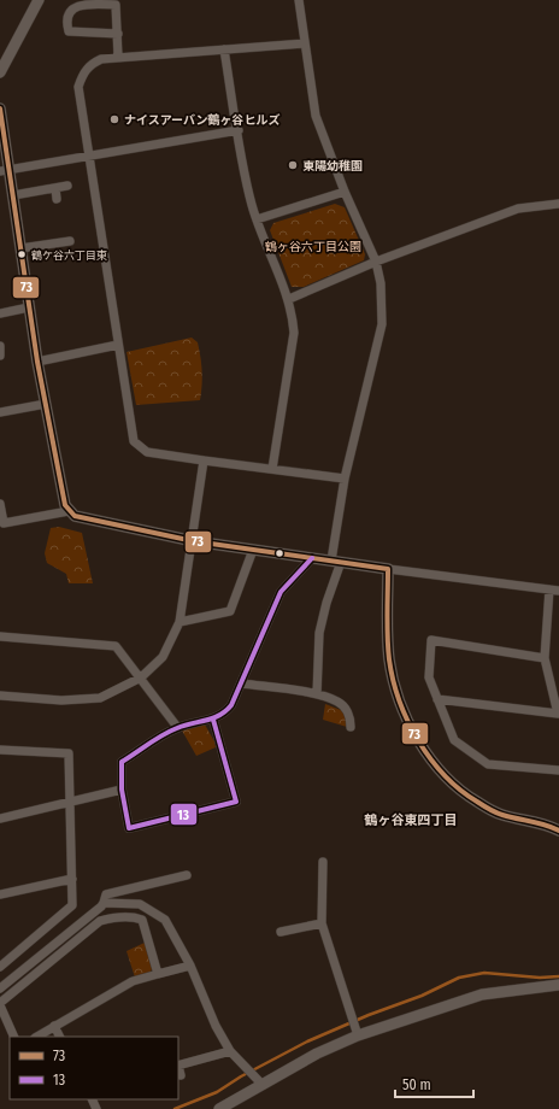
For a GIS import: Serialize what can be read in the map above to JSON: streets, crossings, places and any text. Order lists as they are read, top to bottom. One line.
{"districts":["鶴ヶ谷東四丁目"],"parks":["鶴ヶ谷六丁目公園"],"places":["ナイスアーバン鶴ヶ谷ヒルズ","東陽幼稚園","鶴ケ谷六丁目東"],"lines":["transit line 73","transit line 13"],"legend":["73","13"],"scale_bar":"50 m"}
